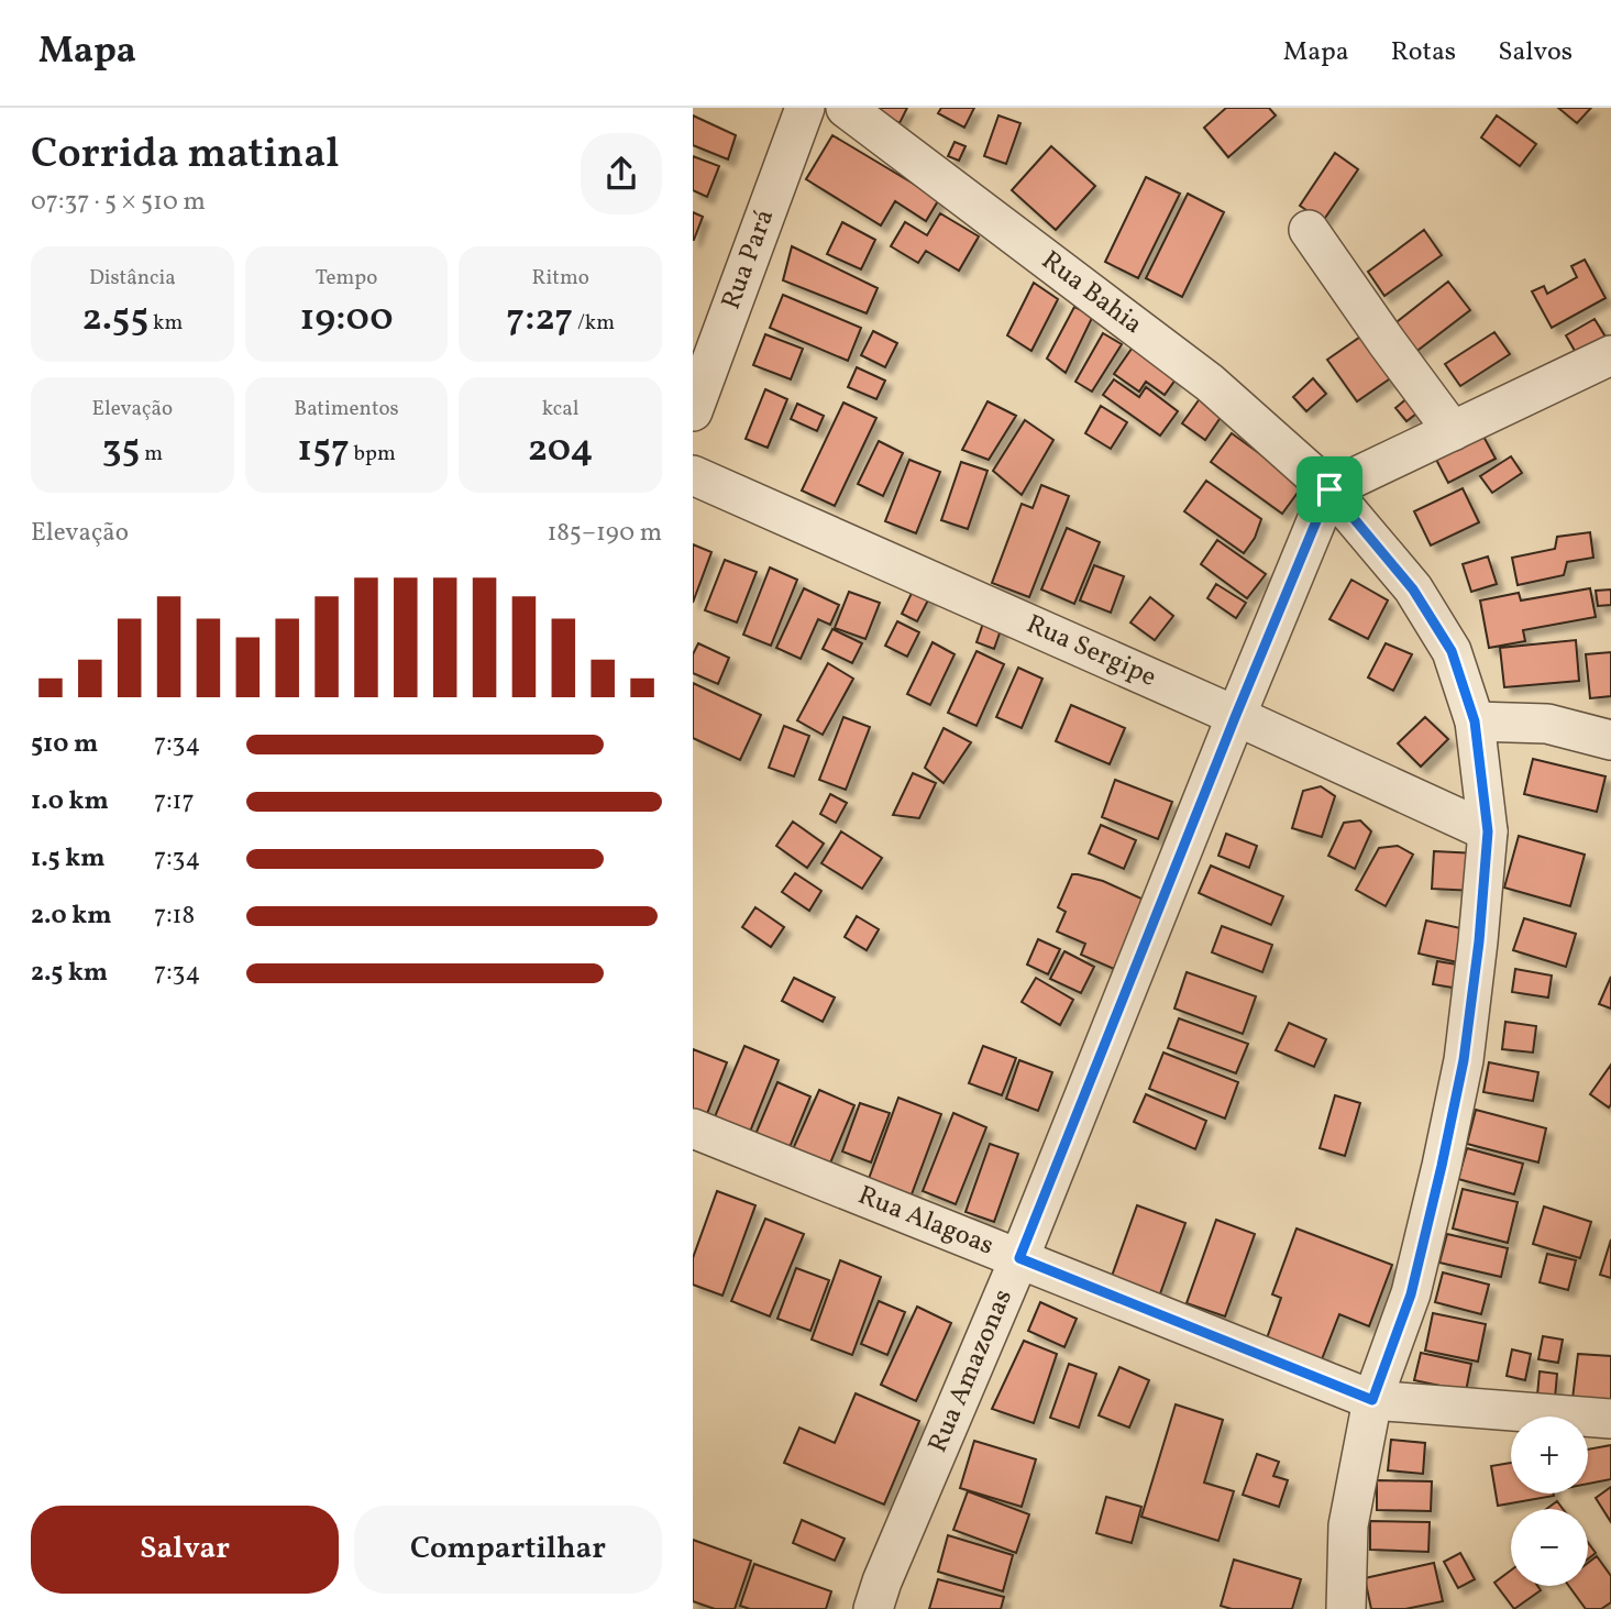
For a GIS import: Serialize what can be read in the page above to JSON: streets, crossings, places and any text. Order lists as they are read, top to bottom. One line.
{"streets":{"street":["Rua Pará","Rua Bahia","Rua Sergipe","Rua Alagoas","Rua Amazonas"]},"crossings":[["Rua Bahia","Rua Sergipe"],["Rua Bahia","Rua Alagoas"],["Rua Bahia","Rua Amazonas"],["Rua Sergipe","Rua Amazonas"],["Rua Alagoas","Rua Amazonas"]],"page":{"header":"Mapa","nav":["Mapa","Rotas","Salvos"],"heading":["Corrida matinal","07:37 · 5 × 510 m"],"stats":[["Distância","2.55 km"],["Tempo","19:00"],["Ritmo","7:27 /km"],["Elevação","35 m"],["Batimentos","157 bpm"],["kcal","204"]],"chart":["Elevação","185–190 m"],"list":[{"name":"510 m","note":"7:34"},{"name":"1.0 km","note":"7:17"},{"name":"1.5 km","note":"7:34"},{"name":"2.0 km","note":"7:18"},{"name":"2.5 km","note":"7:34"}],"map_buttons":["+","−"],"buttons":["Salvar","Compartilhar"]}}
